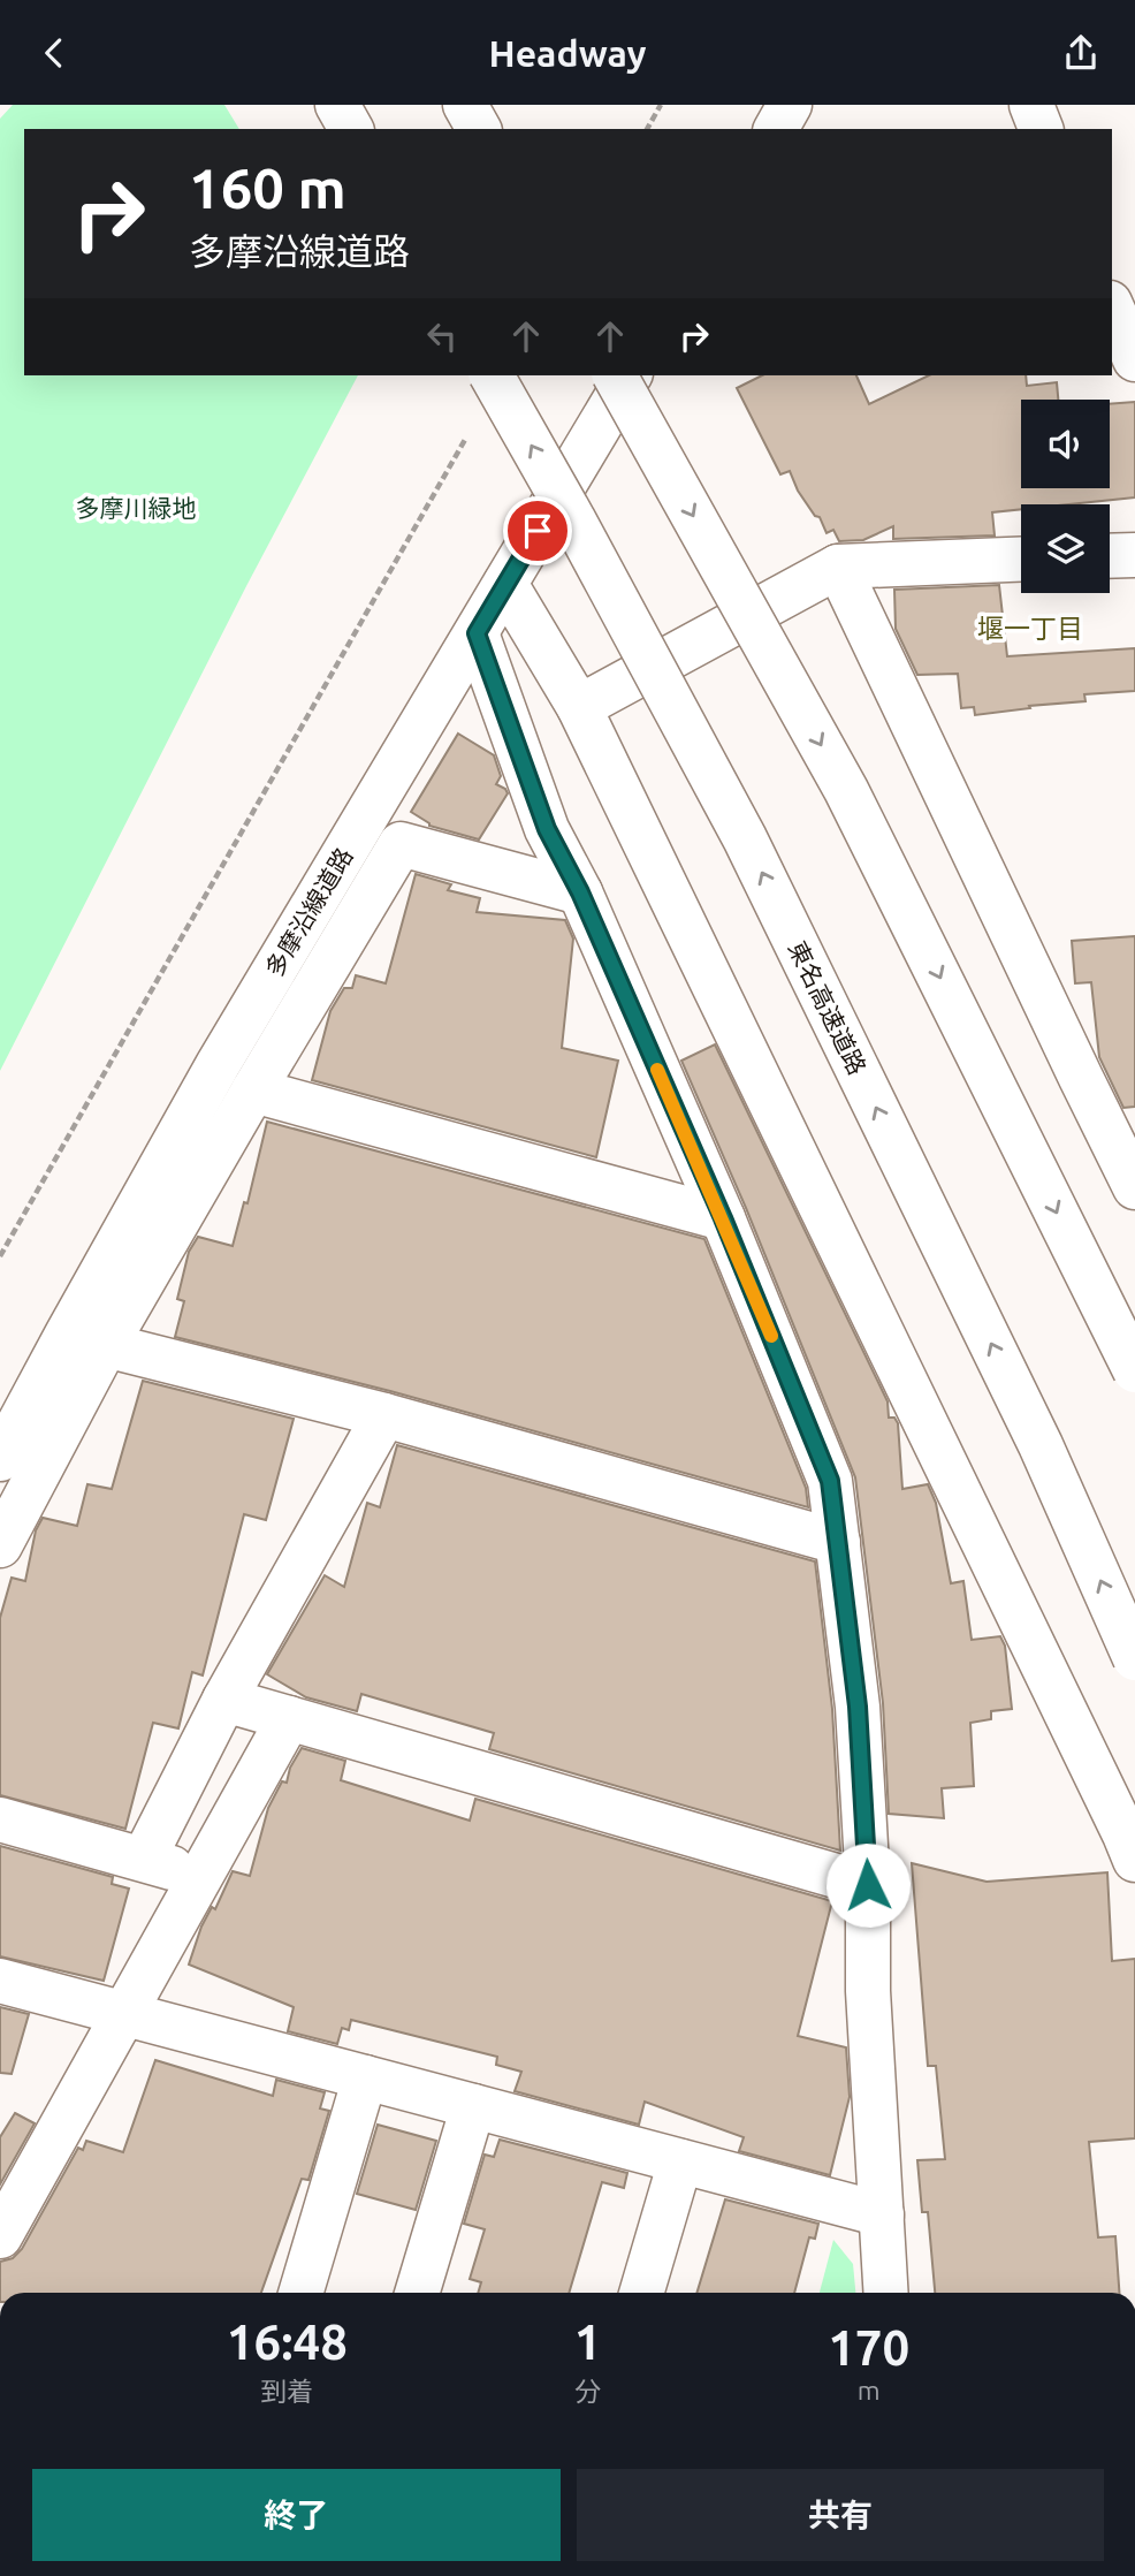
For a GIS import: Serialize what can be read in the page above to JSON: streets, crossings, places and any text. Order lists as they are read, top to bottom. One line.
{"streets":{"main road":["多摩沿線道路","東名高速道路"]},"districts":["堰一丁目"],"parks":["多摩川緑地"],"page":{"header":"Headway","turn":["160 m","多摩沿線道路"],"eta":["16:48","到着","1","分","170","m"],"buttons":["終了","共有"]}}
